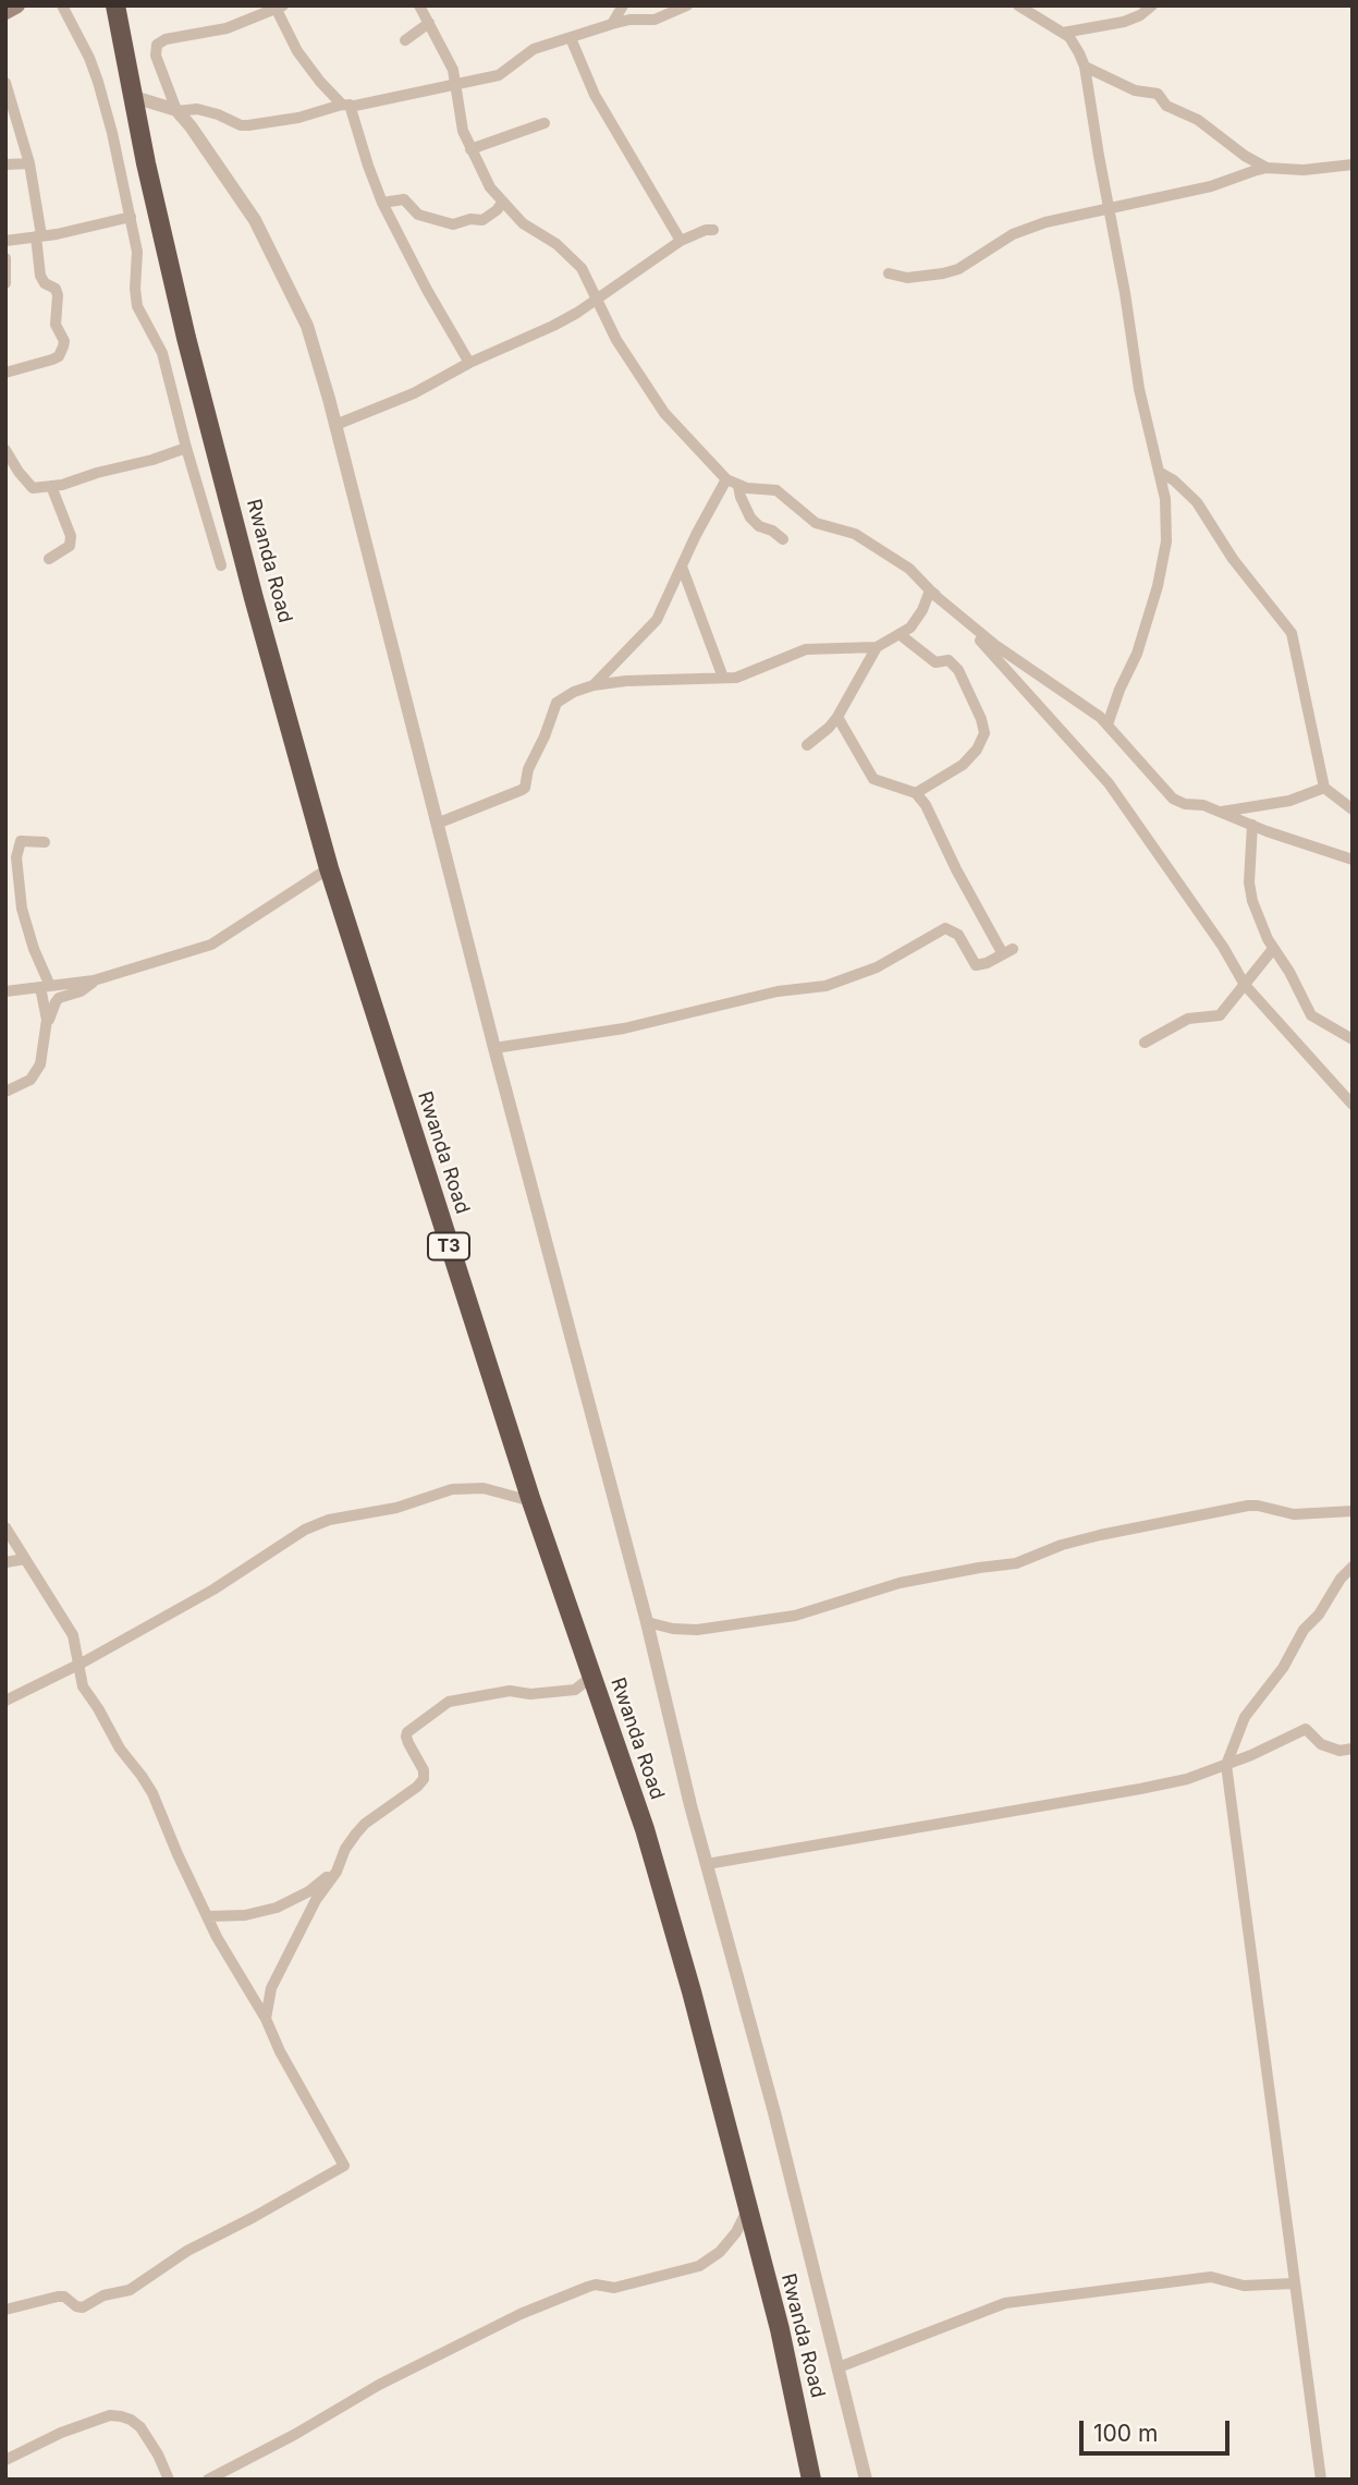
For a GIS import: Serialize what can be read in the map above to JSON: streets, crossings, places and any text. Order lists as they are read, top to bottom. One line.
{"streets":{"highway":["Rwanda Road","T3"]},"scale_bar":"100 m"}
